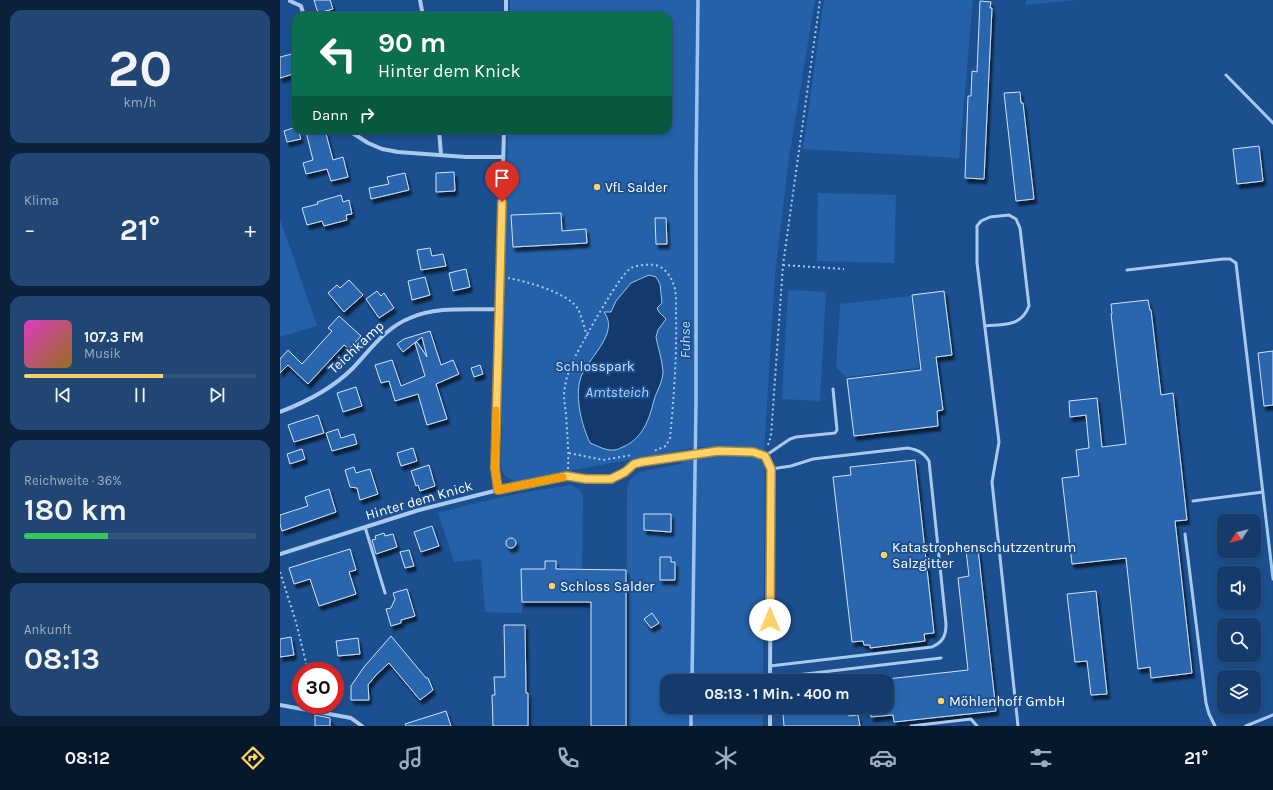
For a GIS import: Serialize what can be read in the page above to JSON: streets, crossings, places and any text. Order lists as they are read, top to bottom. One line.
{"streets":{"street":["Teichkamp","Hinter dem Knick"]},"water":["Fuhse","Amtsteich"],"parks":["Schlosspark"],"places":["VfL Salder","Katastrophenschutzzentrum Salzgitter","Schloss Salder","Möhlenhoff GmbH"],"north":"bottom left","page":{"tile":[["20","km/h"],"Klima",["Reichweite · 36%","180 km"],["Ankunft","08:13"]],"turn":["90 m","Hinter dem Knick"],"then":"Dann","heat":["−","21°","+"],"song":["107.3 FM","Musik"],"limit":"30","trip":"08:13 · 1 Min. · 400 m","tabs":["08:12","21°"]}}
